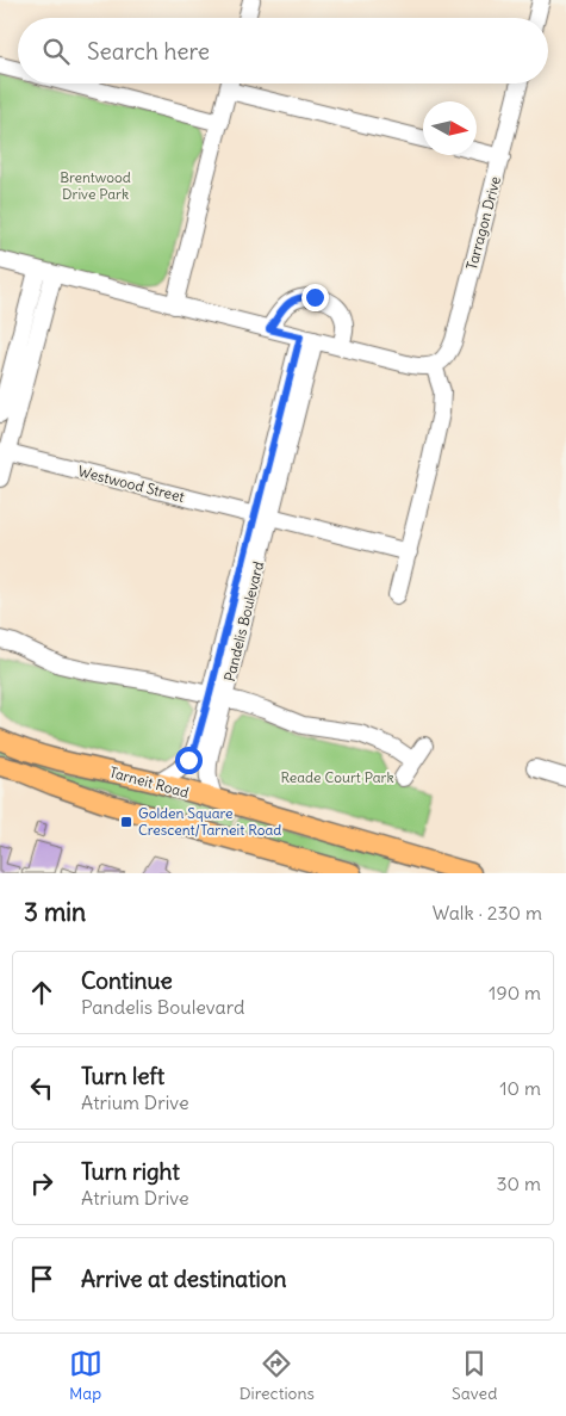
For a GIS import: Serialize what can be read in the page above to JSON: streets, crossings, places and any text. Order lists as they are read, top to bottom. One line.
{"streets":{"main road":["Tarneit Road"],"street":["Tarragon Drive","Westwood Street","Pandelis Boulevard"]},"crossings":[["Westwood Street","Pandelis Boulevard"],["Pandelis Boulevard","Tarneit Road"]],"parks":["Brentwood Drive Park","Reade Court Park"],"places":{"transit":["Golden Square Crescent/Tarneit Road"]},"north":"right","page":{"search":"Search here","heading":["3 min","Walk · 230 m"],"list":[["Continue","Pandelis Boulevard","190 m"],["Turn left","Atrium Drive","10 m"],["Turn right","Atrium Drive","30 m"],"Arrive at destination"],"nav":["Map","Directions","Saved"]}}
